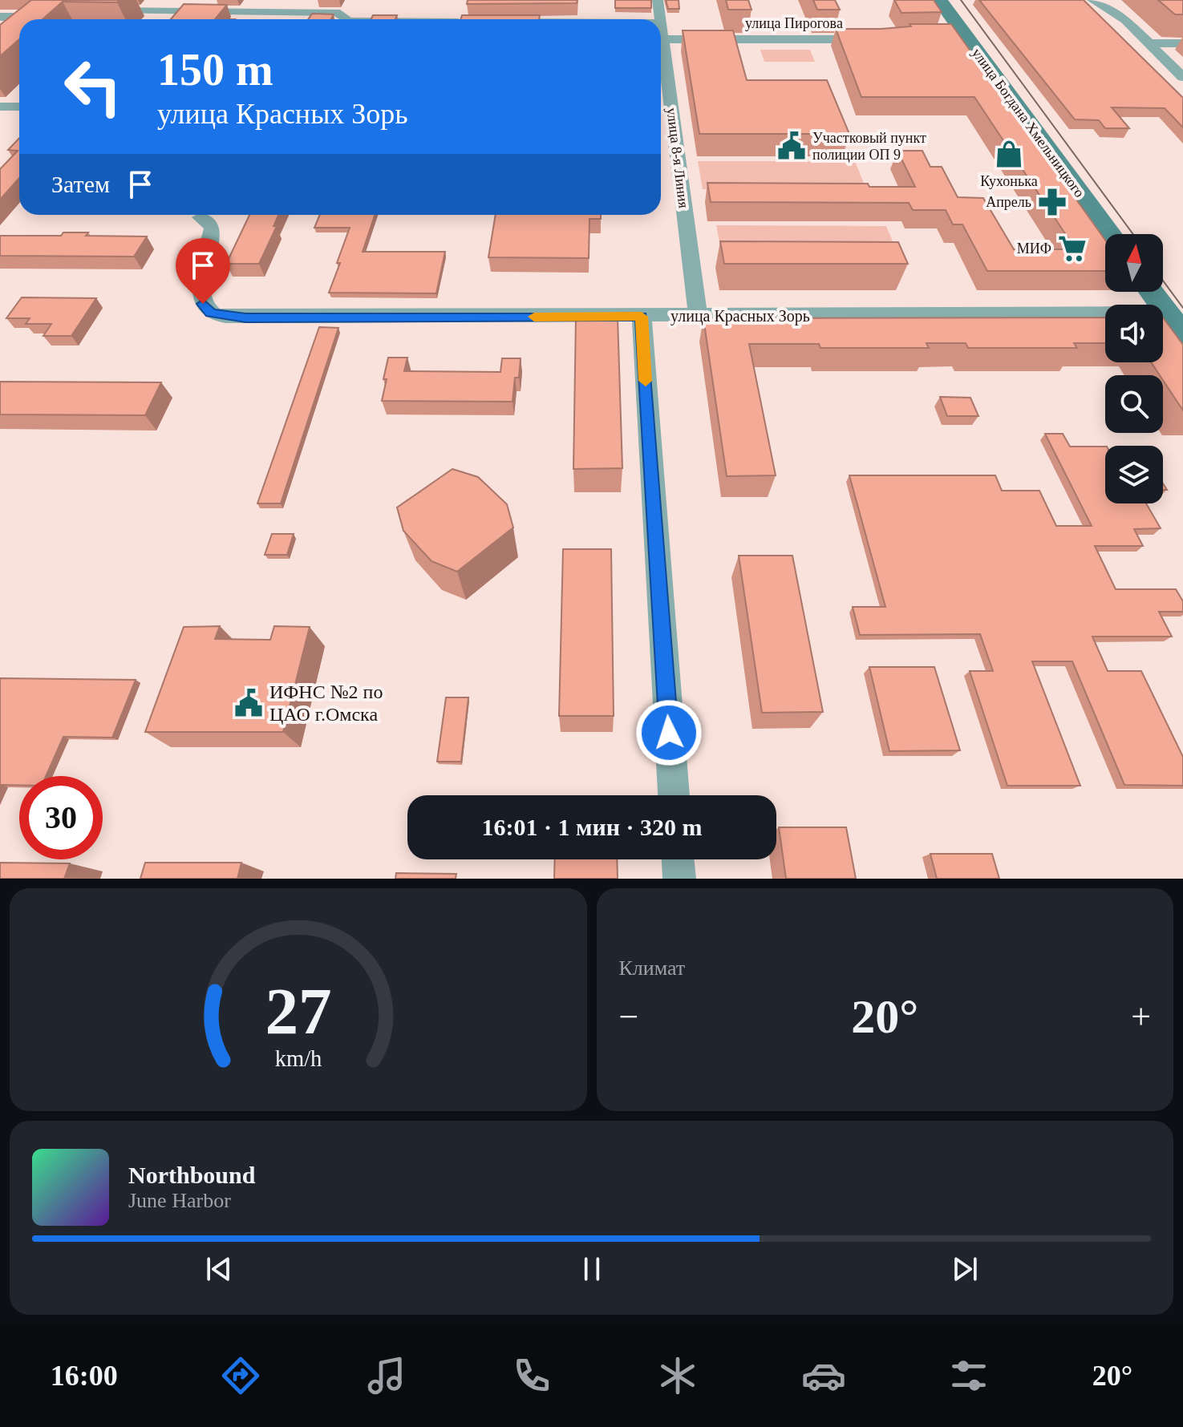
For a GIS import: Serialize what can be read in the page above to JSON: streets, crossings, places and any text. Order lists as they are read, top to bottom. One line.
{"streets":{"main road":["улица Богдана Хмельницкого"],"street":["улица Пирогова","улица 8-я Линия","улица Красных Зорь"]},"crossings":[["улица Пирогова","улица 8-я Линия"],["улица 8-я Линия","улица Красных Зорь"]],"places":{"public building":["Участковый пункт полиции ОП 9","ИФНС №2 по ЦАО г.Омска"],"shop":["Кухонька"],"pharmacy":["Апрель"],"supermarket":["МИФ"]},"north":"top","page":{"turn":["150 m","улица Красных Зорь"],"then":"Затем","limit":"30","trip":"16:01 · 1 мин · 320 m","tile":"Климат","heat":["−","20°","+"],"song":["Northbound","June Harbor"],"tabs":["16:00","20°"],"gauge":["27","km/h"]}}
